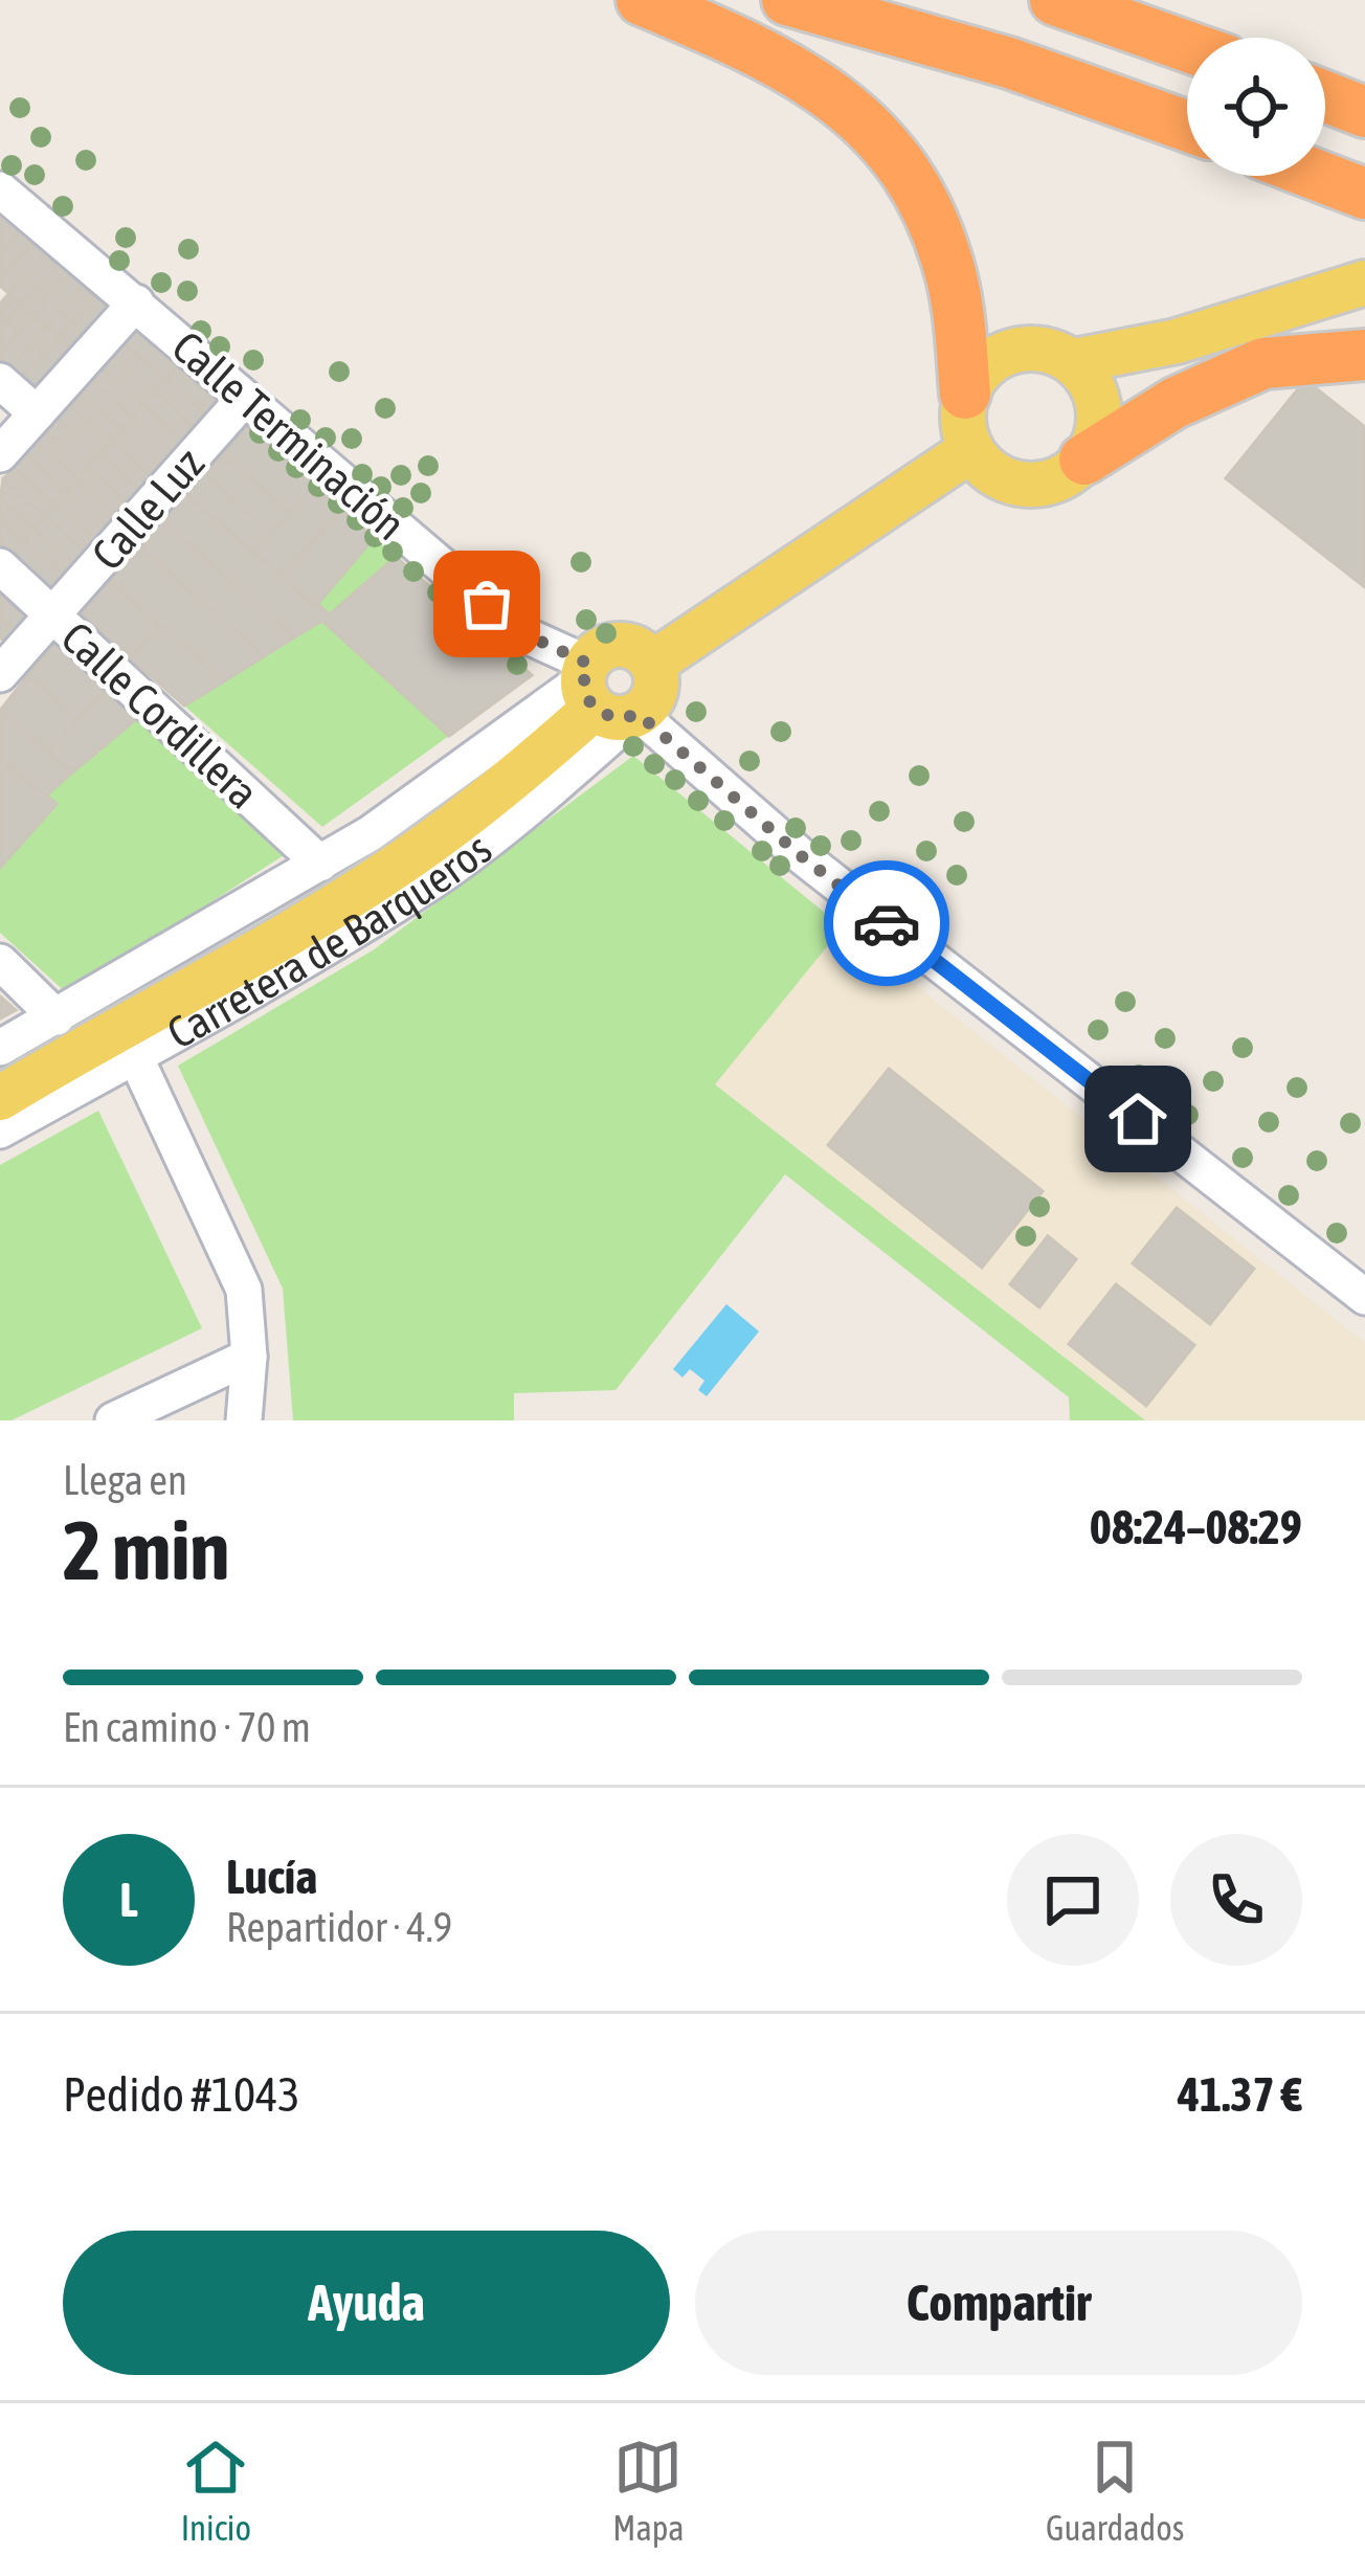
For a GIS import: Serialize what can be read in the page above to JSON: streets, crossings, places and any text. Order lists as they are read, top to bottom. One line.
{"streets":{"main road":["Carretera de Barqueros"],"street":["Calle Terminación","Calle Luz","Calle Cordillera"]},"crossings":[["Calle Terminación","Calle Luz"],["Calle Terminación","Carretera de Barqueros"],["Calle Luz","Calle Cordillera"],["Calle Cordillera","Carretera de Barqueros"]],"page":{"heading":["2 min","Llega en","08:24–08:29"],"panel":["Lucía","Repartidor · 4.9","Pedido #1043","41.37 €"],"bar":"En camino · 70 m","round":"L","buttons":["Ayuda","Compartir"],"tabs":["Inicio","Mapa","Guardados"]}}
